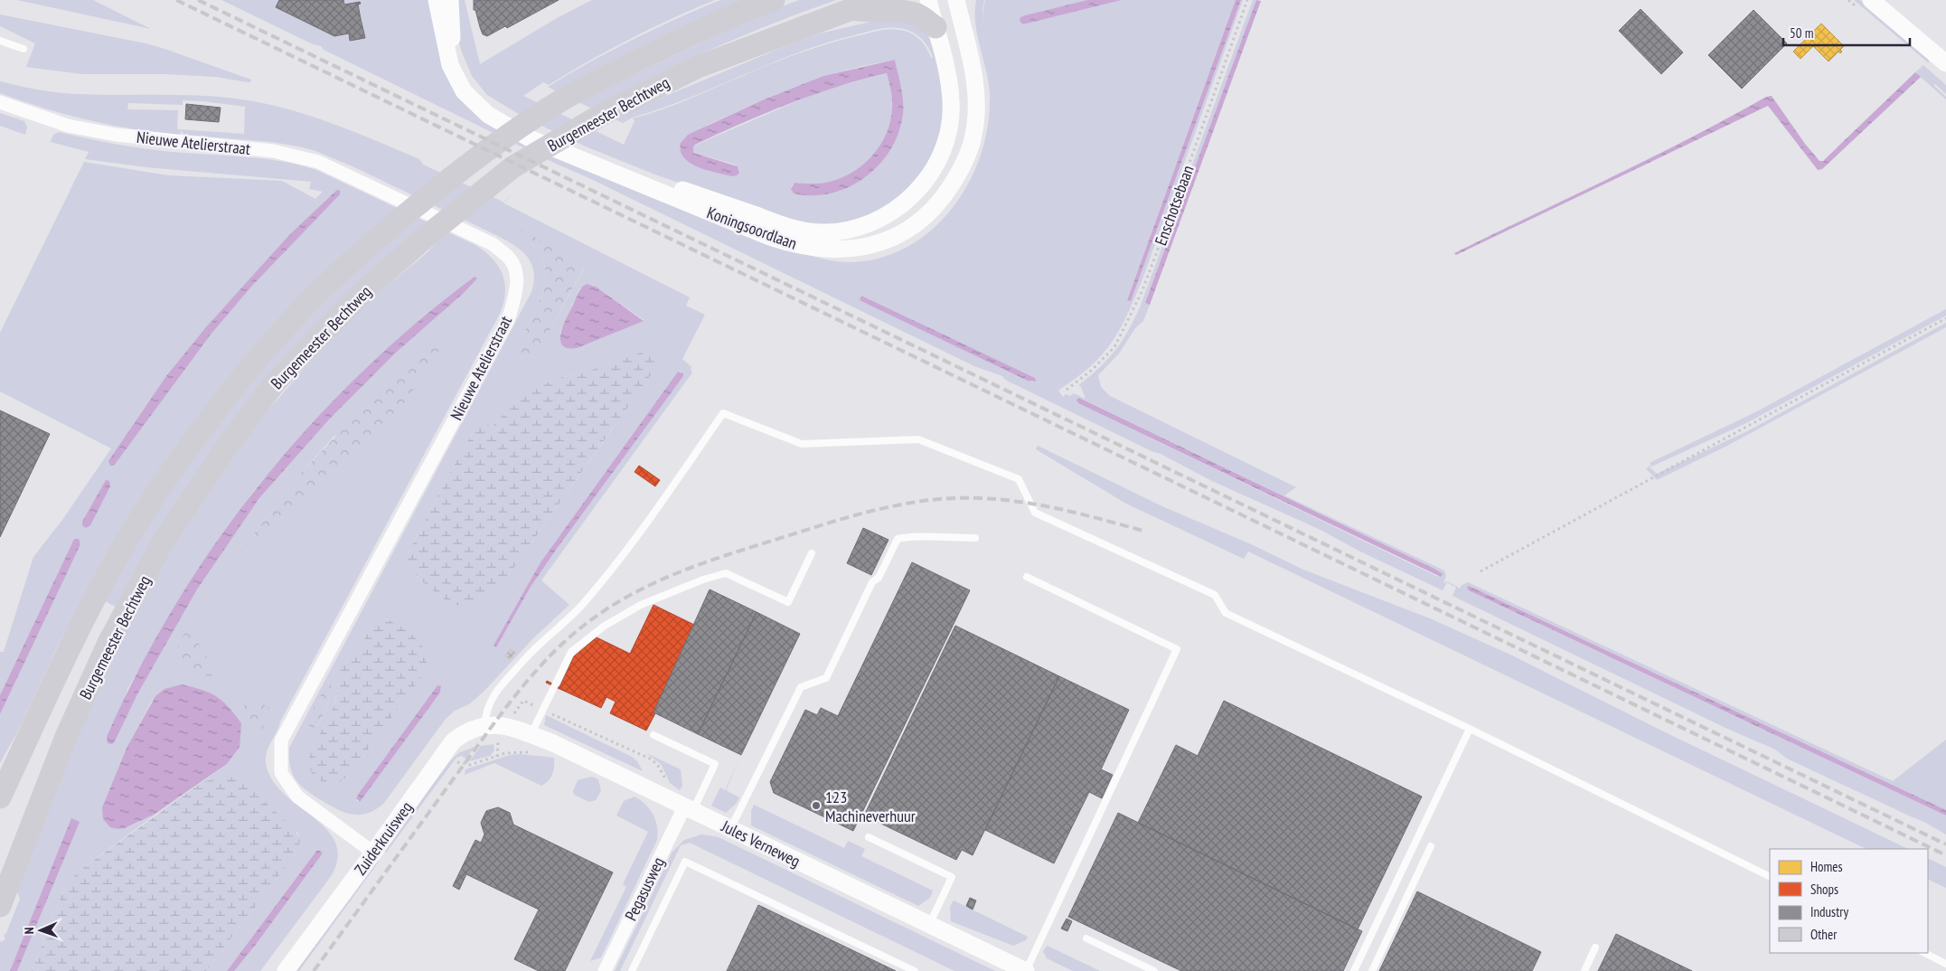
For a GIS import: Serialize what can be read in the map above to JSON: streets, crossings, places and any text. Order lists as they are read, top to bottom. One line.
{"streets":{"main road":["Burgemeester Bechtweg"],"street":["Nieuwe Atelierstraat","Koningsoordlaan","Zuiderkruisweg","Jules Verneweg","Pegasusweg"],"path":["Enschotsebaan"]},"crossings":[["Nieuwe Atelierstraat","Zuiderkruisweg"],["Zuiderkruisweg","Jules Verneweg"],["Jules Verneweg","Pegasusweg"]],"places":["123 Machineverhuur"],"legend":["Homes","Shops","Industry","Other"],"scale_bar":"50 m","north":"left"}
